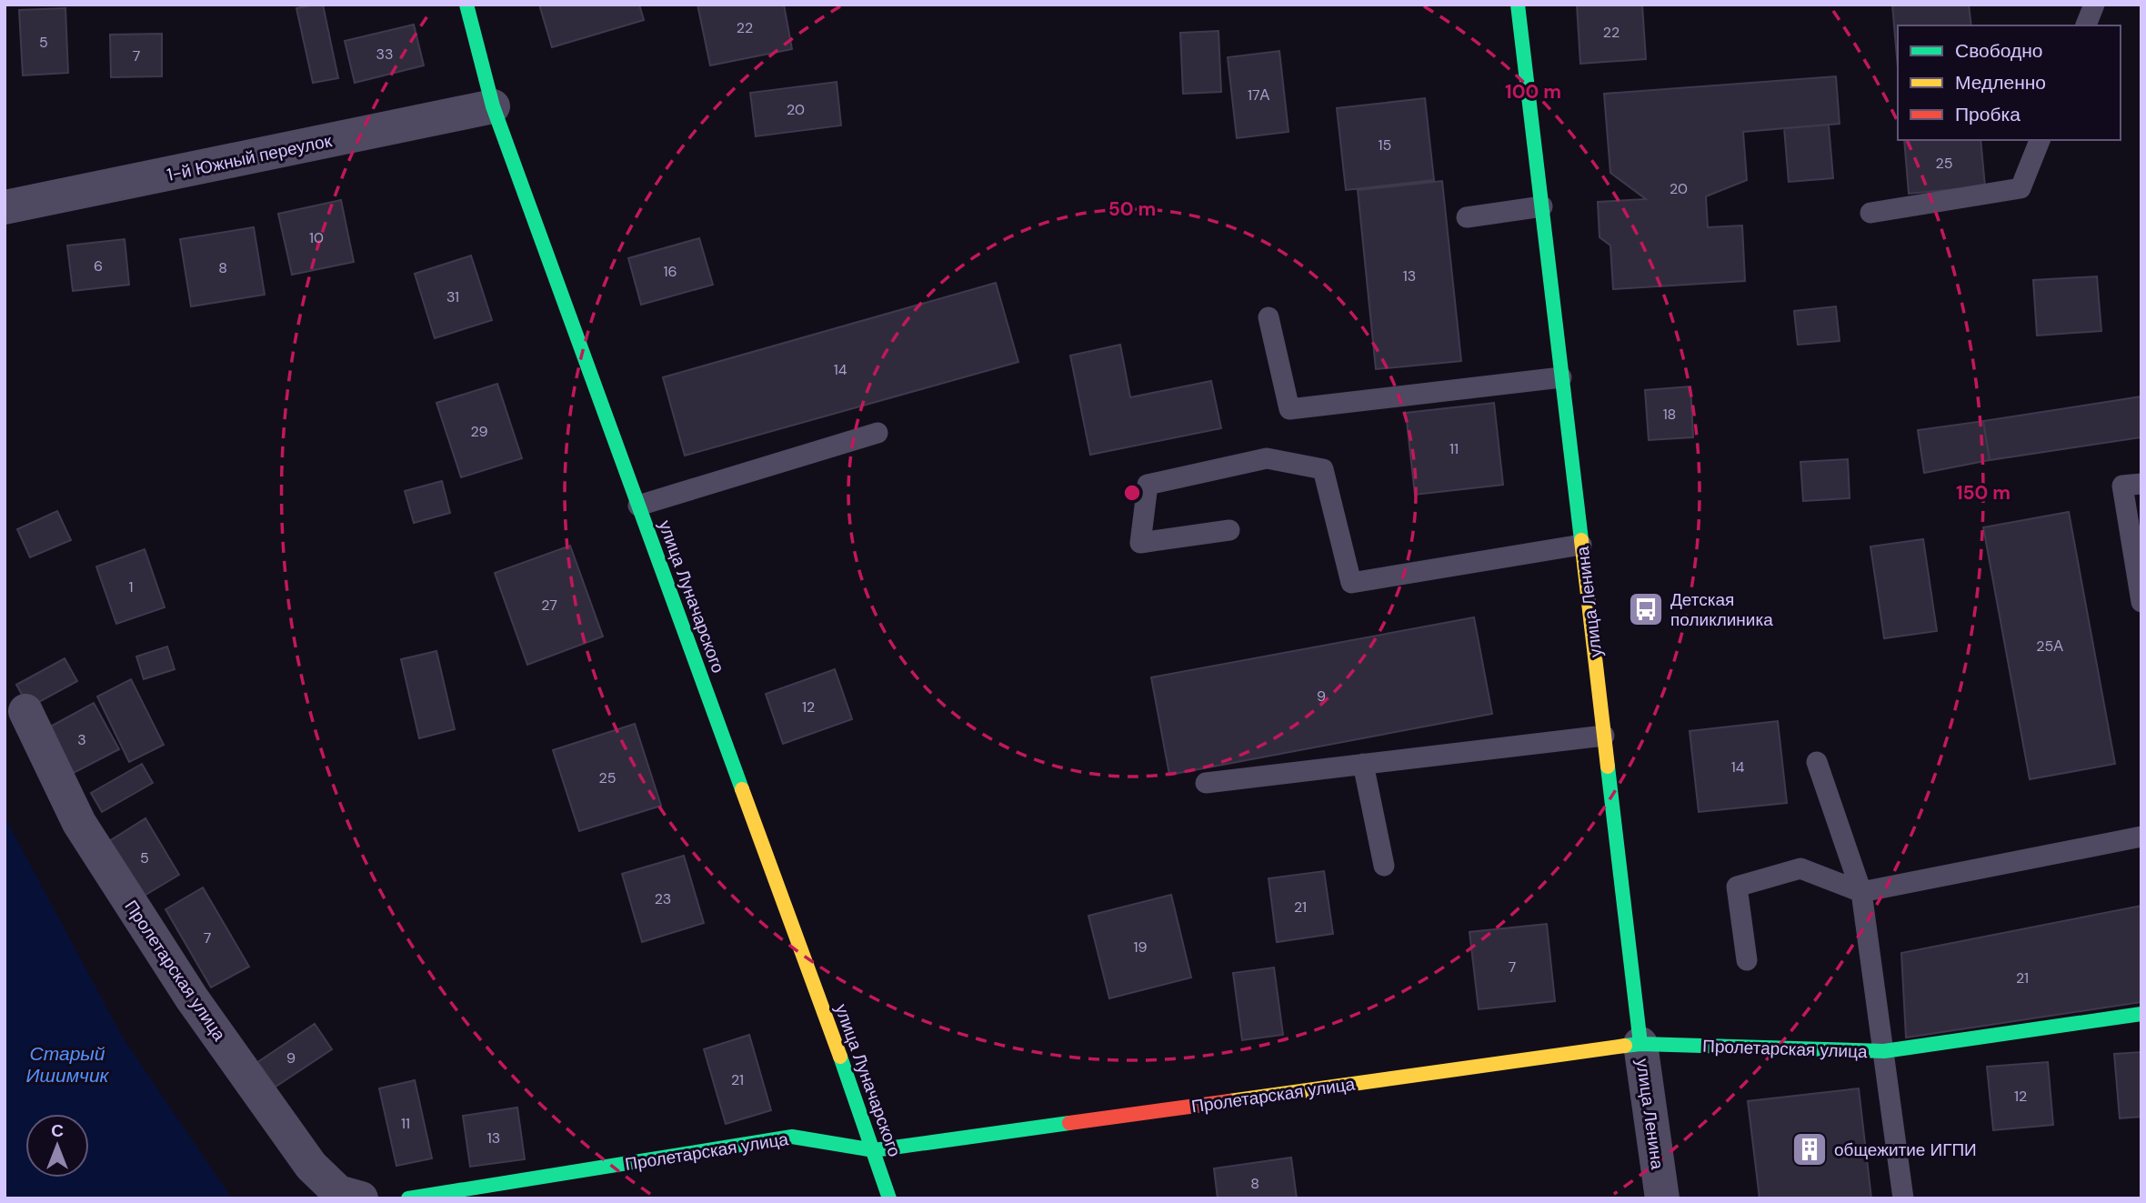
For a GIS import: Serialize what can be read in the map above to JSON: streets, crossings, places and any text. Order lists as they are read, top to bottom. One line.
{"streets":{"street":["1-й Южный переулок","улица Луначарского","улица Ленина","Пролетарская улица"]},"crossings":[["1-й Южный переулок","улица Луначарского"],["улица Луначарского","Пролетарская улица"],["улица Ленина","Пролетарская улица"]],"water":["Старый Ишимчик"],"places":{"bus stop":["Детская поликлиника"],"building":["общежитие ИГПИ"]},"house_numbers":["22","22","5","33","7","17А","20","15","25","20","10","6","8","16","13","31","14","18","29","11","1","27","25А","9","12","3","14","25","5","23","21","7","19","7","21","9","21","12","11","13","8"],"legend":["Свободно","Медленно","Пробка"],"north":"top","rings":["100 m","50 m","150 m"]}
